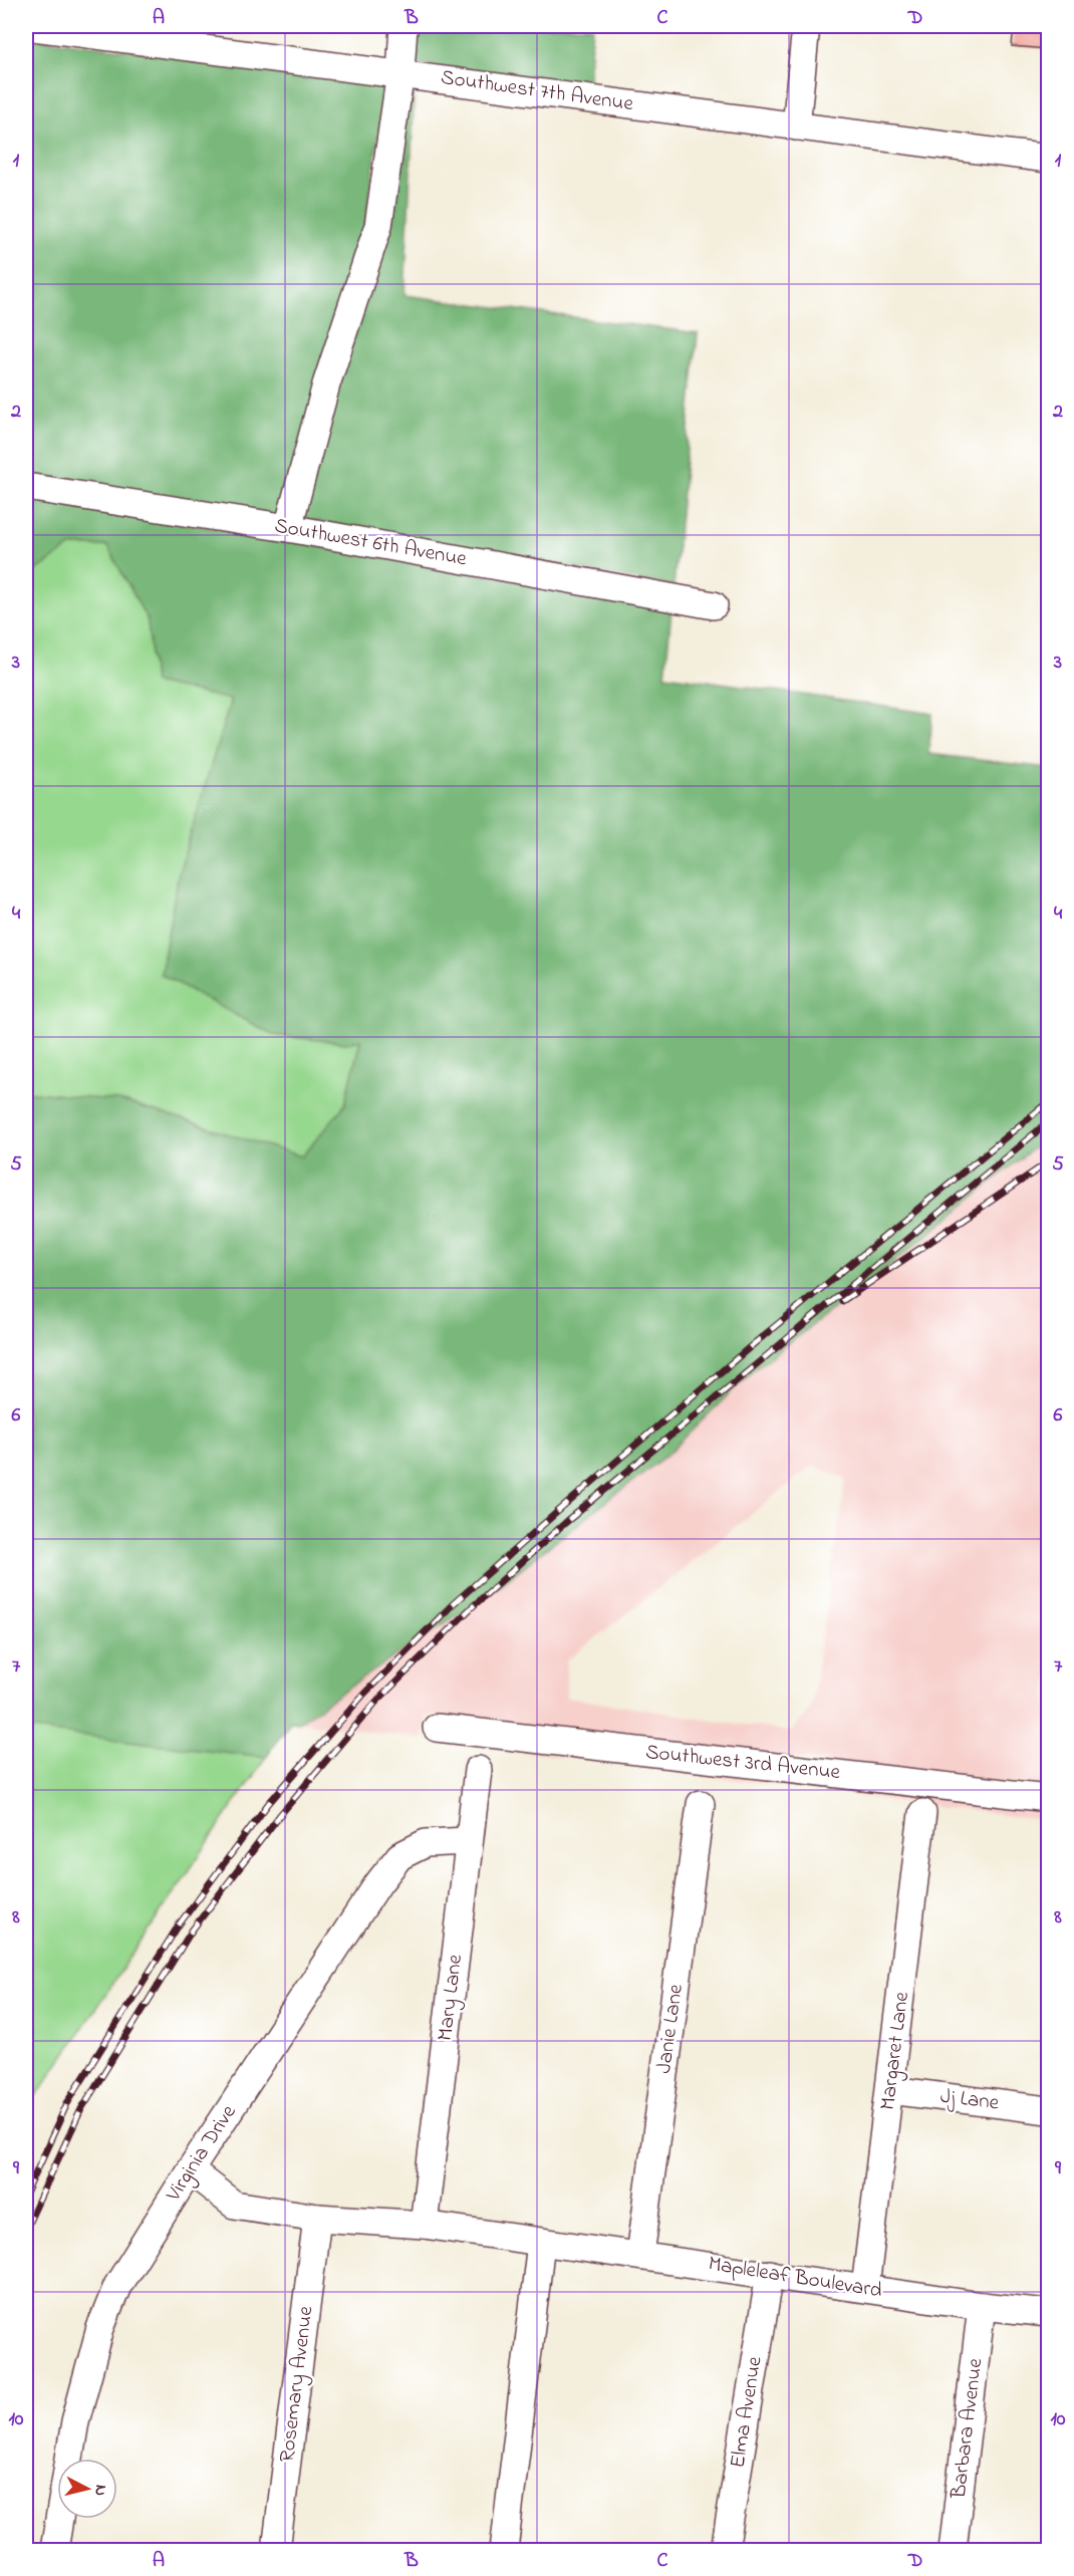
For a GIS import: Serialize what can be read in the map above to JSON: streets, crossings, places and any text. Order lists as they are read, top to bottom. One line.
{"streets":{"street":["Southwest 7th Avenue","Southwest 6th Avenue","Southwest 3rd Avenue","Mary Lane","Janie Lane","Margaret Lane","Jj Lane","Virginia Drive","Mapleleaf Boulevard","Rosemary Avenue","Elma Avenue","Barbara Avenue"]},"crossings":[["Mary Lane","Virginia Drive"],["Mary Lane","Mapleleaf Boulevard"],["Janie Lane","Mapleleaf Boulevard"],["Margaret Lane","Jj Lane"],["Margaret Lane","Mapleleaf Boulevard"],["Virginia Drive","Mapleleaf Boulevard"],["Mapleleaf Boulevard","Rosemary Avenue"],["Mapleleaf Boulevard","Elma Avenue"],["Mapleleaf Boulevard","Barbara Avenue"]],"north":"right","grid":{"columns":["A","B","C","D"],"rows":["1","2","3","4","5","6","7","8","9","10"]}}
